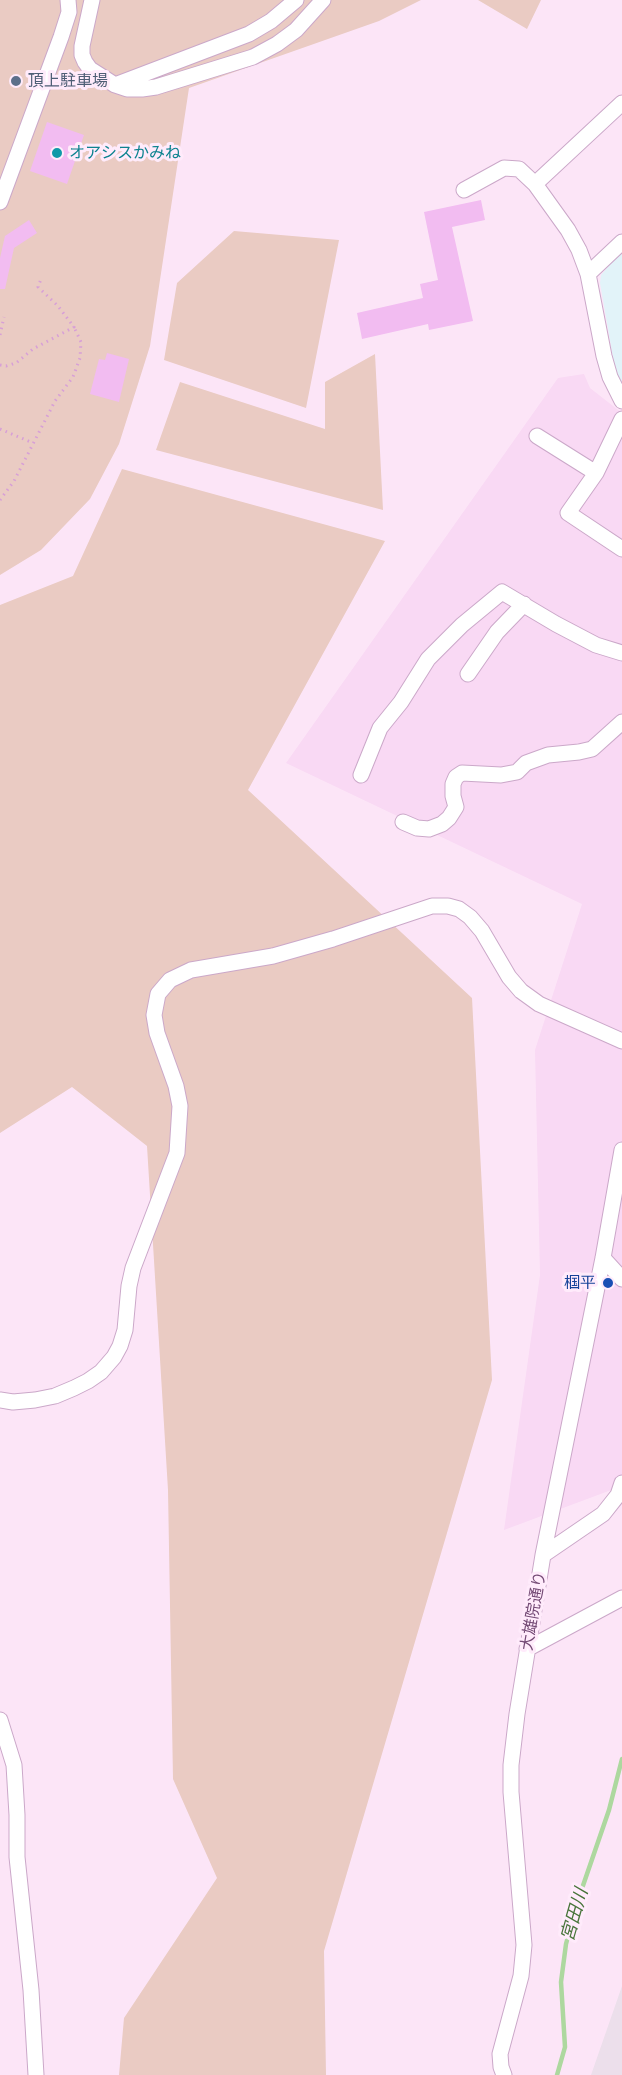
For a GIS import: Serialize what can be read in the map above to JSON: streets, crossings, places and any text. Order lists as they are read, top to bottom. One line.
{"streets":{"street":["大雄院通り"]},"water":["宮田川"],"places":["頂上駐車場","オアシスかみね","椢平"]}
